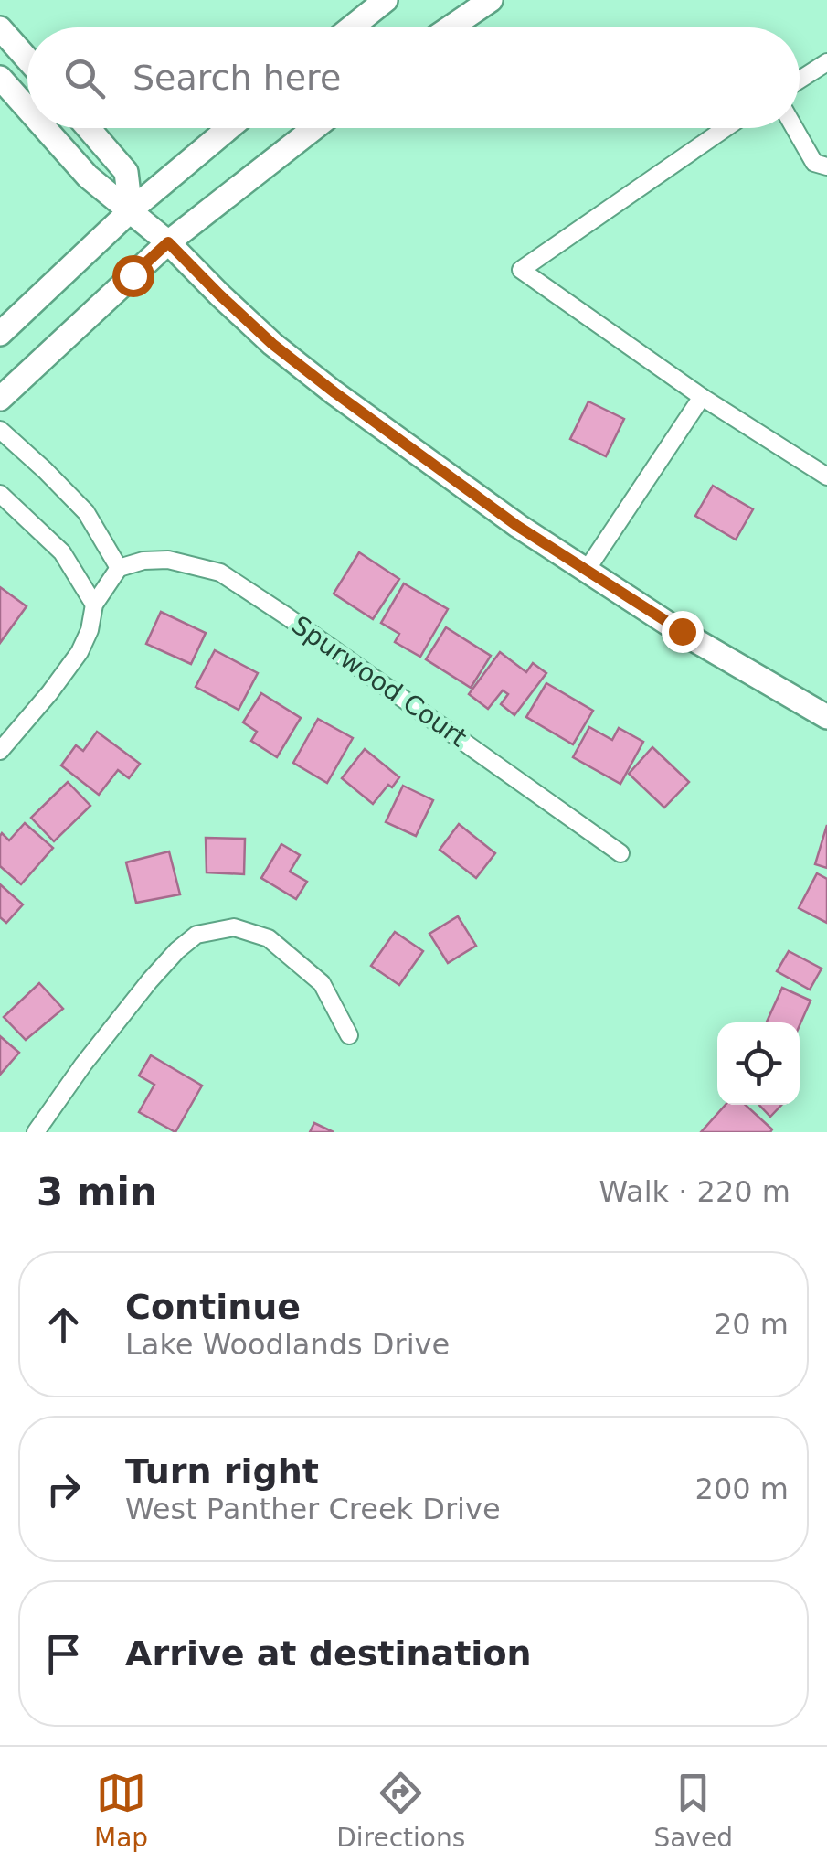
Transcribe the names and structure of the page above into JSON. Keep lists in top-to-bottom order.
{
  "streets": {
    "street": ["Spurwood Court"]
  },
  "page": {
    "search": "Search here",
    "heading": ["3 min", "Walk · 220 m"],
    "list": [
      ["Continue", "Lake Woodlands Drive", "20 m"],
      ["Turn right", "West Panther Creek Drive", "200 m"],
      "Arrive at destination"
    ],
    "nav": ["Map", "Directions", "Saved"]
  }
}
